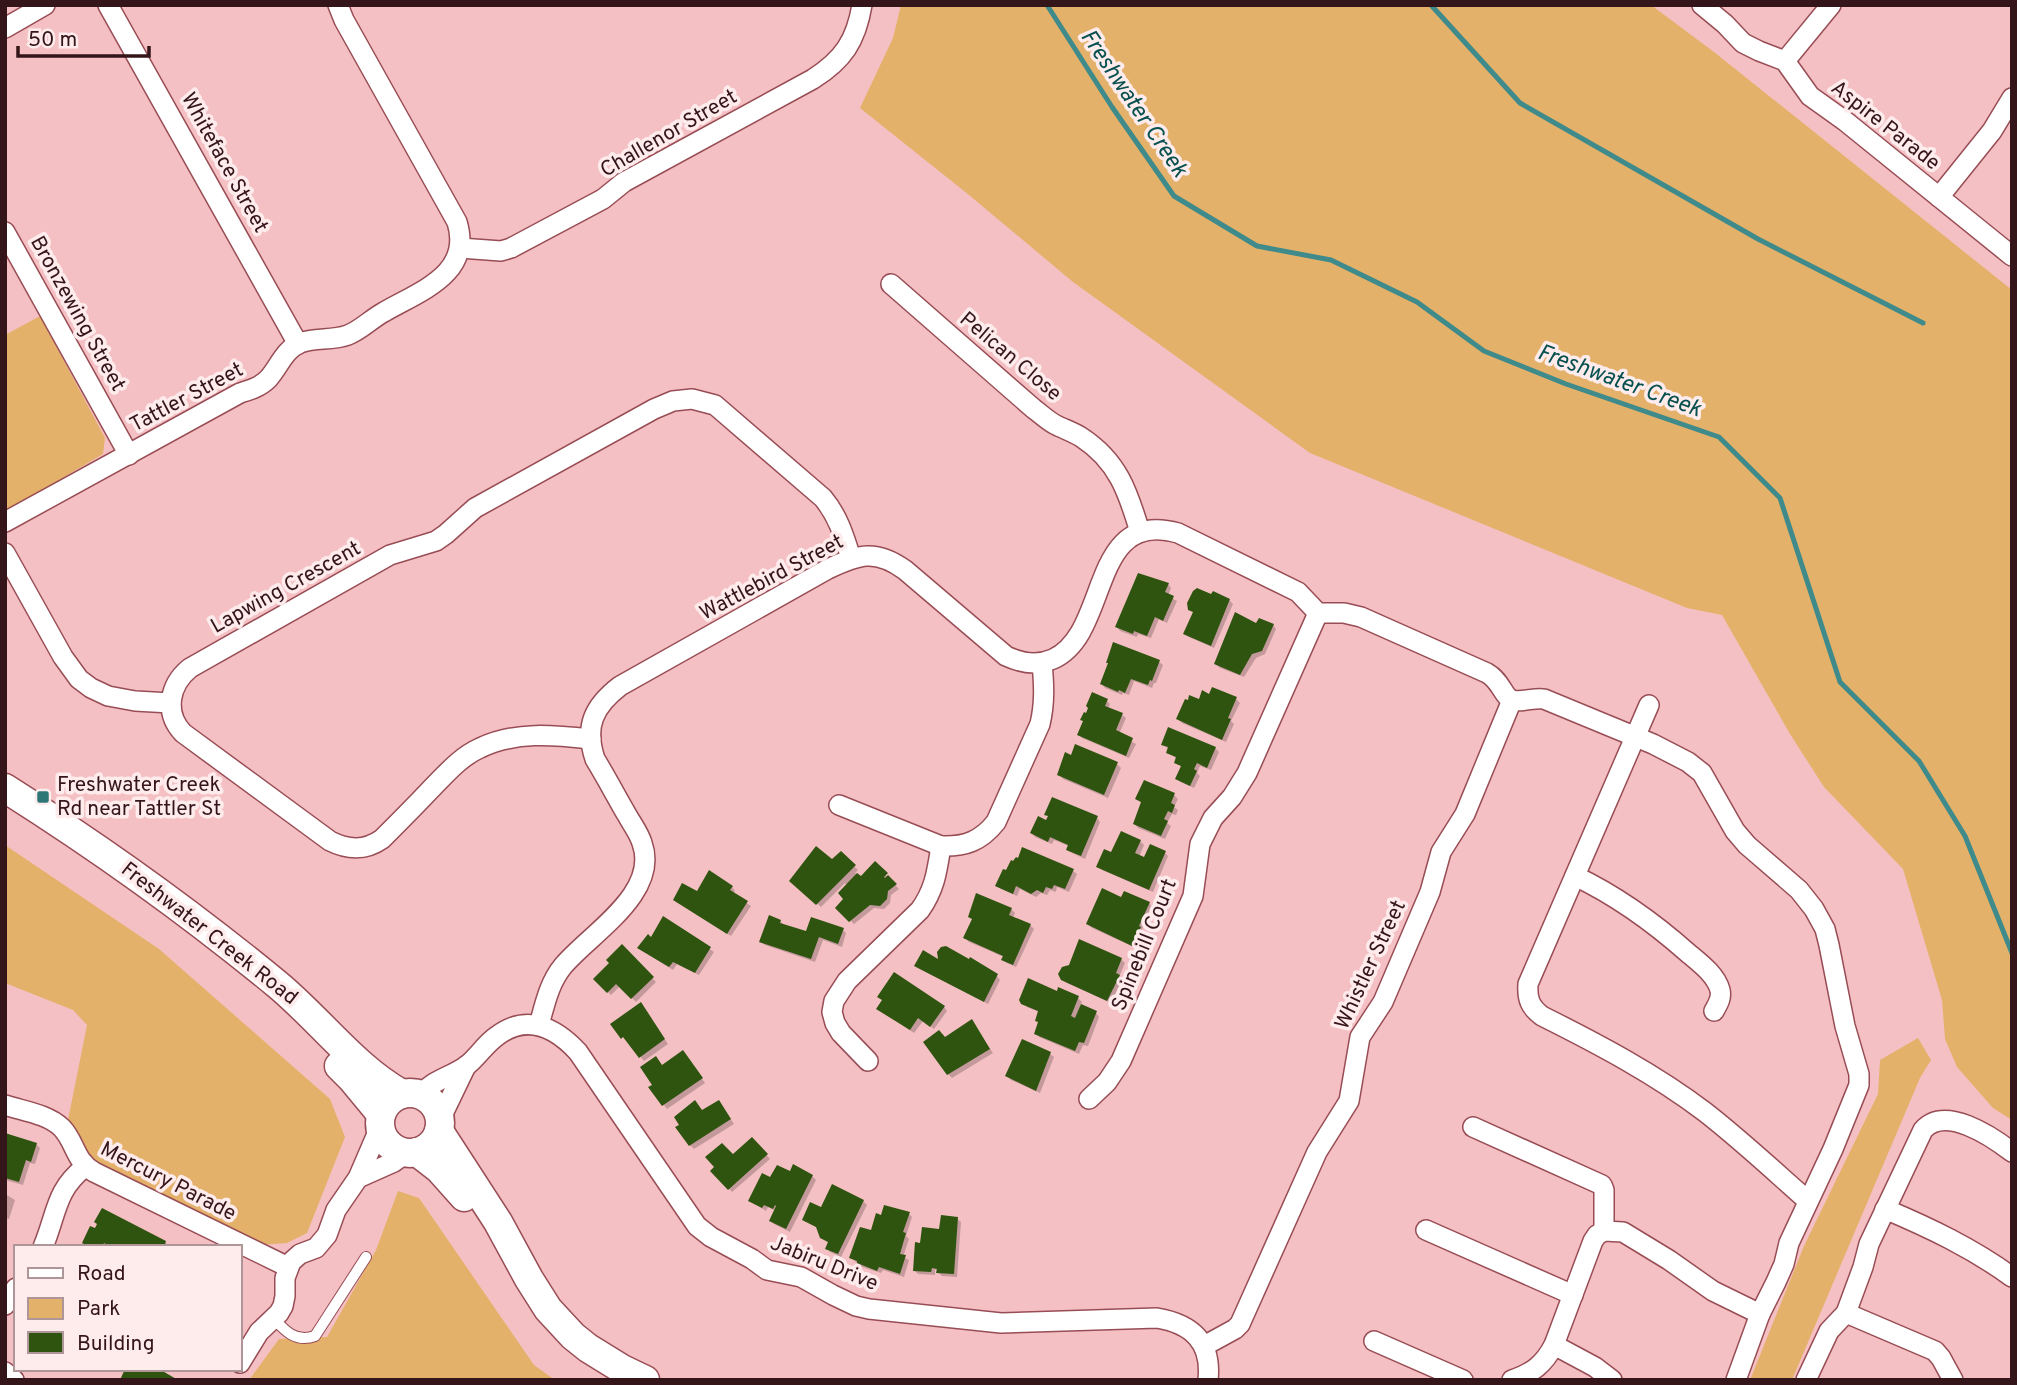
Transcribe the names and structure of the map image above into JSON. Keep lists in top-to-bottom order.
{
  "streets": {
    "main road": ["Freshwater Creek Road"],
    "street": [
      "Aspire Parade",
      "Challenor Street",
      "Whiteface Street",
      "Bronzewing Street",
      "Pelican Close",
      "Tattler Street",
      "Wattlebird Street",
      "Lapwing Crescent",
      "Spinebill Court",
      "Whistler Street",
      "Mercury Parade",
      "Jabiru Drive"
    ]
  },
  "crossings": [
    ["Whiteface Street", "Tattler Street"],
    ["Bronzewing Street", "Tattler Street"],
    ["Wattlebird Street", "Lapwing Crescent"],
    ["Whistler Street", "Jabiru Drive"]
  ],
  "water": ["Freshwater Creek"],
  "places": {
    "transit": ["Freshwater Creek Rd near Tattler St"]
  },
  "legend": ["Road", "Park", "Building"],
  "scale_bar": "50 m"
}
